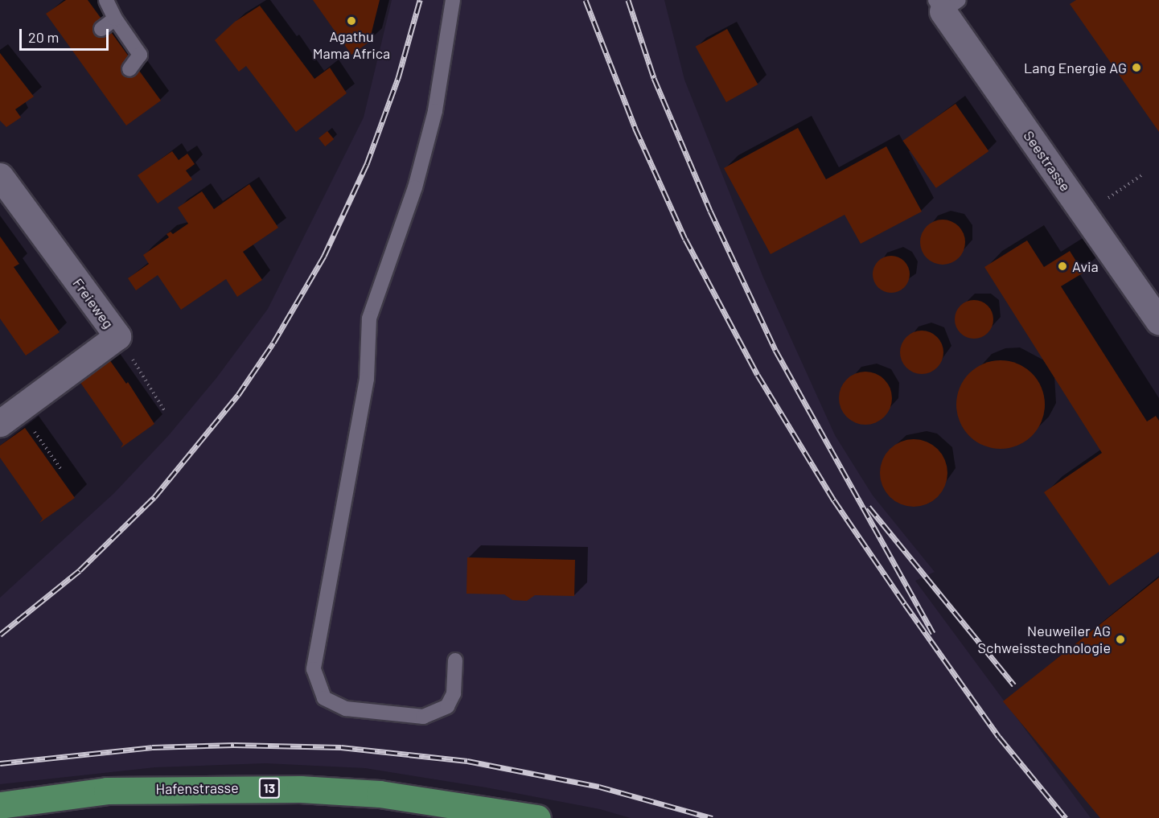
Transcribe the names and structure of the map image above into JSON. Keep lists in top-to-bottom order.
{
  "streets": {
    "main road": ["Hafenstrasse", "13"],
    "street": ["Seestrasse", "Freieweg"]
  },
  "places": [
    "Agathu Mama Africa",
    "Lang Energie AG",
    "Avia",
    "Neuweiler AG Schweisstechnologie"
  ],
  "scale_bar": "20 m"
}
